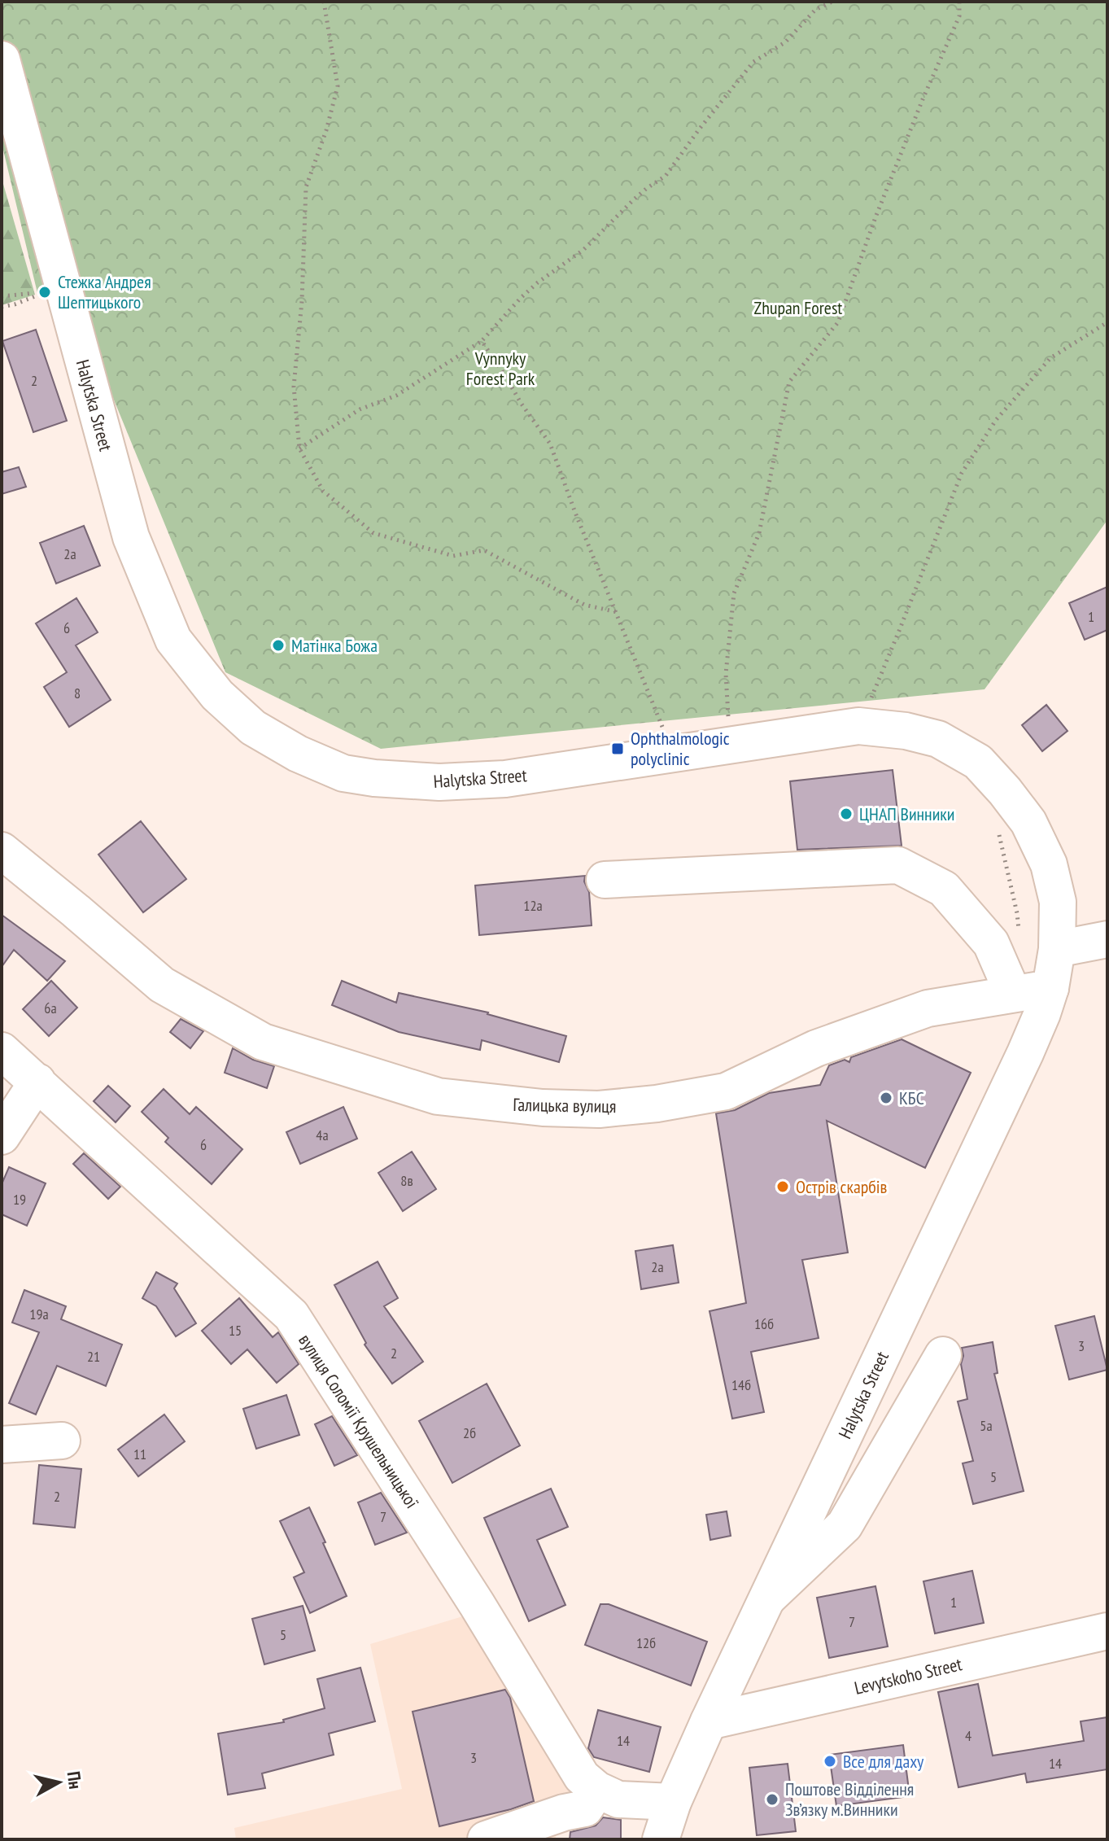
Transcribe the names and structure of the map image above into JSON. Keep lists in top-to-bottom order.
{
  "streets": {
    "street": [
      "Halytska Street",
      "Галицька вулиця",
      "вулиця Соломії Крушельницької",
      "Levytskoho Street"
    ]
  },
  "crossings": [
    ["Halytska Street", "Галицька вулиця"],
    ["Halytska Street", "вулиця Соломії Крушельницької"],
    ["Halytska Street", "Levytskoho Street"]
  ],
  "parks": ["Zhupan Forest", "Vynnyky Forest Park"],
  "places": {
    "other": [
      "Стежка Андрея Шептицького",
      "Матінка Божа",
      "ЦНАП Винники",
      "КБС",
      "Острів скарбів",
      "Все для даху",
      "Поштове Відділення Зв’язку м.Винники"
    ],
    "transit": ["Ophthalmologic polyclinic"]
  },
  "house_numbers": [
    "2",
    "2а",
    "1",
    "6",
    "8",
    "12а",
    "6а",
    "4а",
    "6",
    "8в",
    "19",
    "2а",
    "19а",
    "16б",
    "15",
    "3",
    "2",
    "21",
    "14б",
    "5а",
    "2б",
    "11",
    "5",
    "2",
    "7",
    "1",
    "7",
    "5",
    "12б",
    "4",
    "14",
    "3",
    "14"
  ],
  "north": "right"
}
